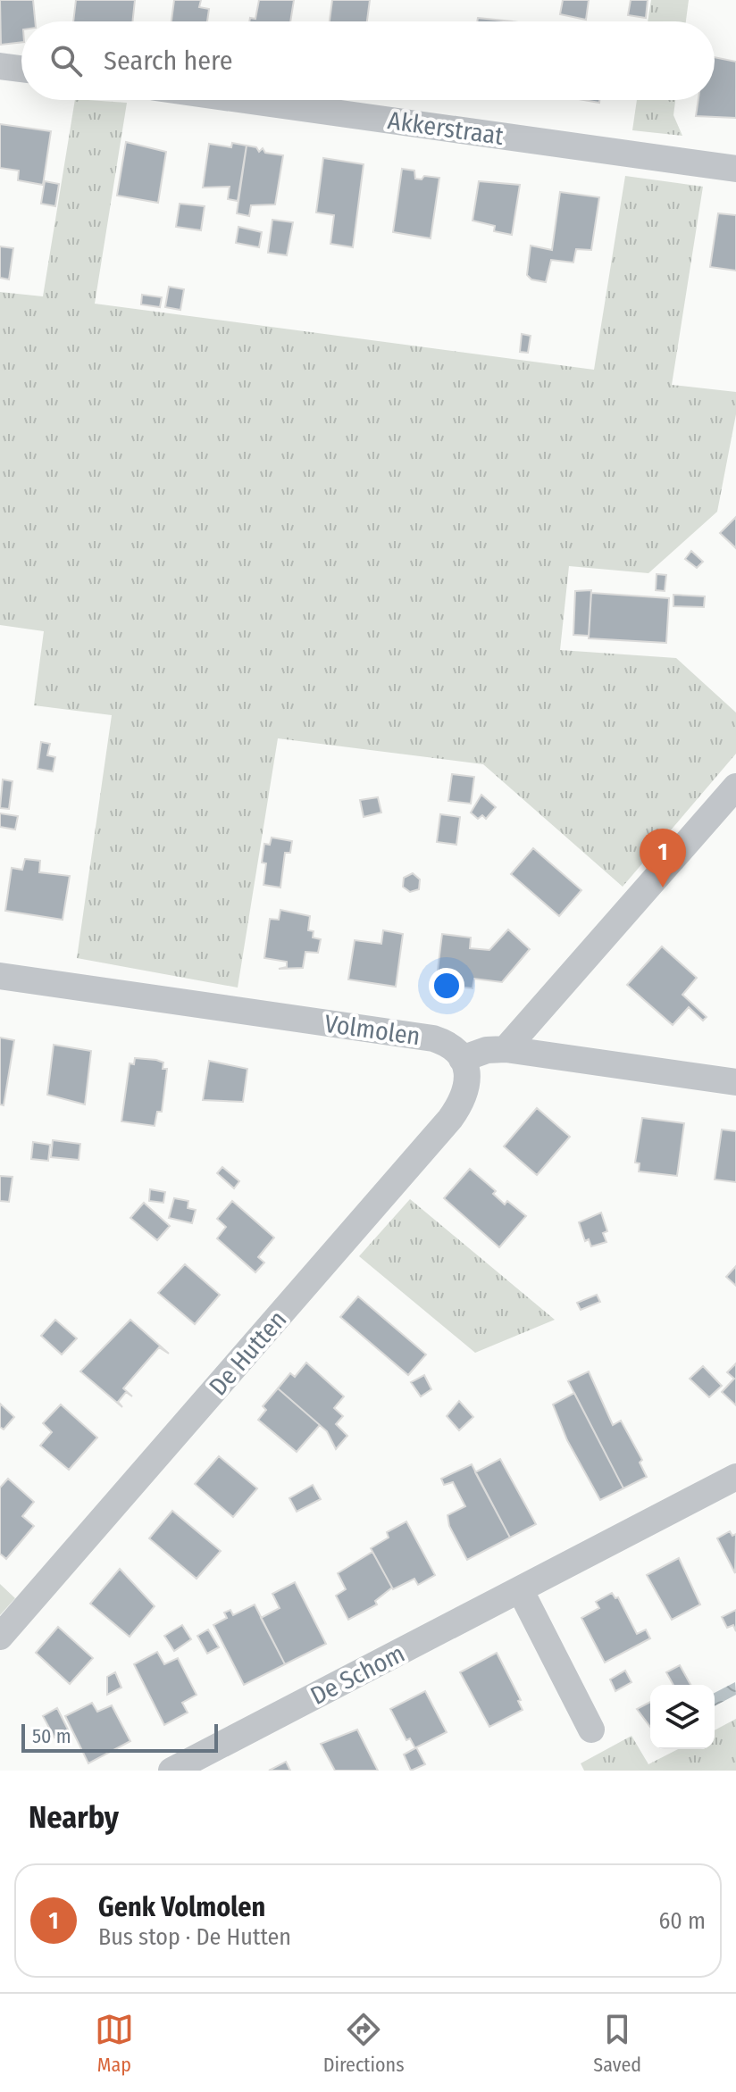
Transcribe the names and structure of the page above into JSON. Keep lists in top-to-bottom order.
{
  "streets": {
    "street": [
      "Akkerstraat",
      "Volmolen",
      "De Hutten",
      "De Schom"
    ]
  },
  "crossings": [
    ["Volmolen", "De Hutten"]
  ],
  "scale_bar": "50 m",
  "page": {
    "search": "Search here",
    "pins": "1",
    "scale": "50 m",
    "heading": "Nearby",
    "list": [
      {
        "mark": "1",
        "name": "Genk Volmolen",
        "note": "Bus stop · De Hutten",
        "value": "60 m"
      }
    ],
    "nav": ["Map", "Directions", "Saved"]
  }
}
